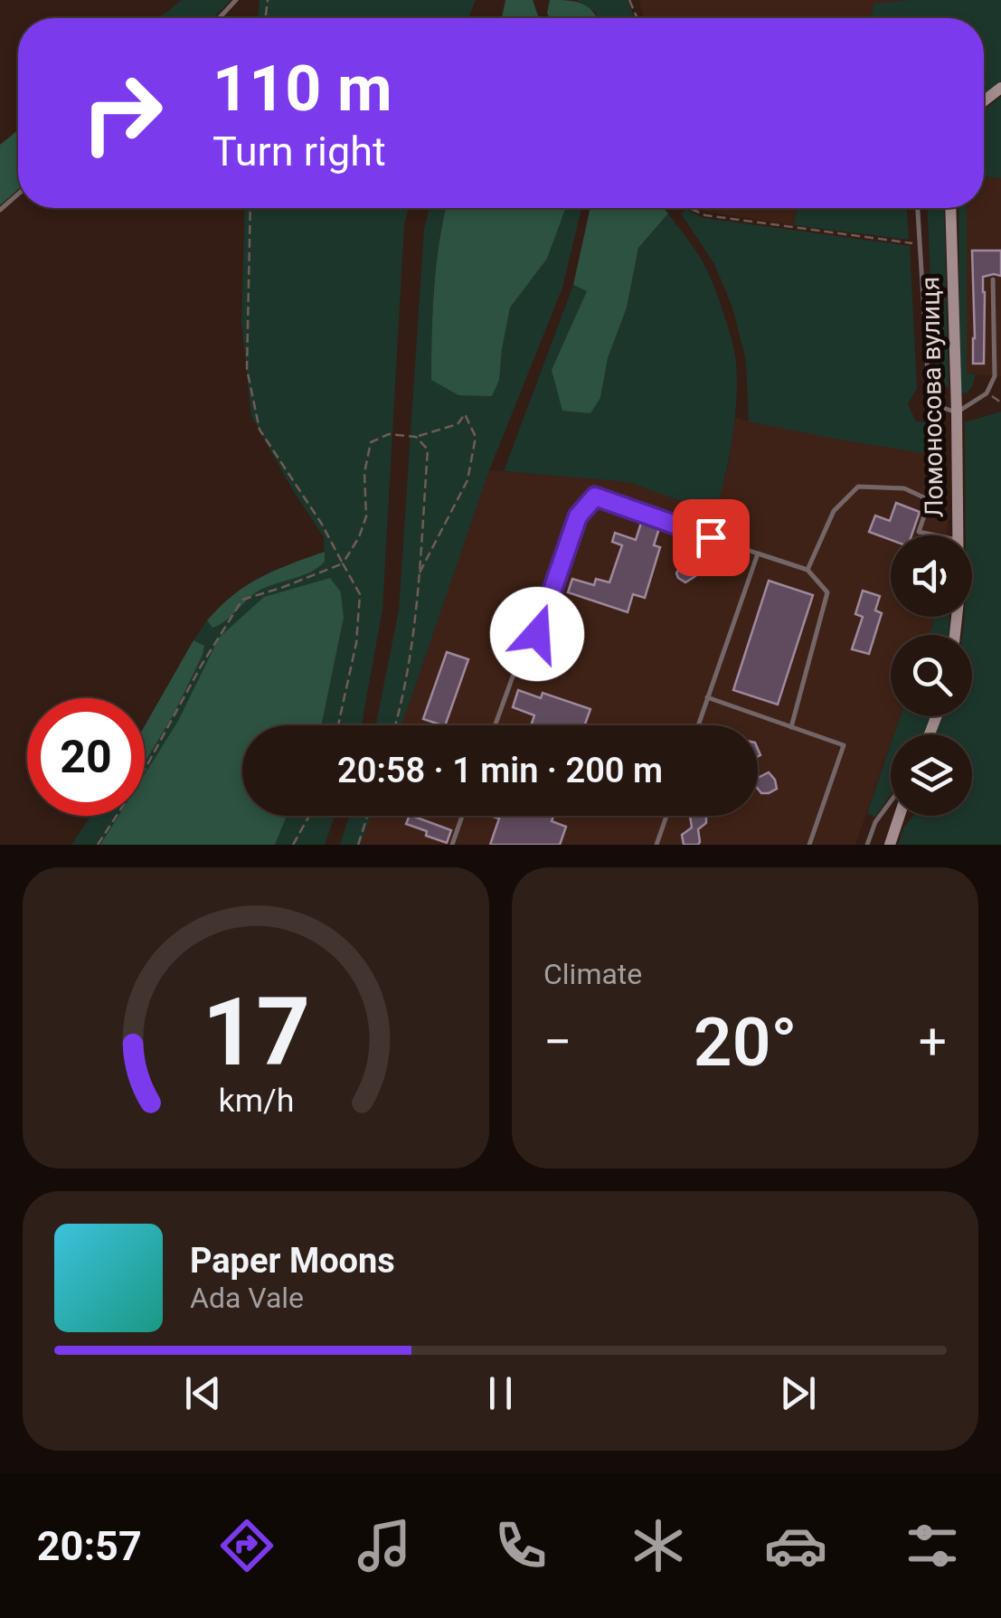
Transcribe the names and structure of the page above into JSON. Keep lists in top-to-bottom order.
{
  "streets": {
    "street": ["Ломоносова вулиця"]
  },
  "page": {
    "turn": ["110 m", "Turn right"],
    "limit": "20",
    "trip": "20:58 · 1 min · 200 m",
    "tile": "Climate",
    "heat": ["−", "20°", "+"],
    "song": ["Paper Moons", "Ada Vale"],
    "tabs": "20:57",
    "gauge": ["17", "km/h"]
  }
}
